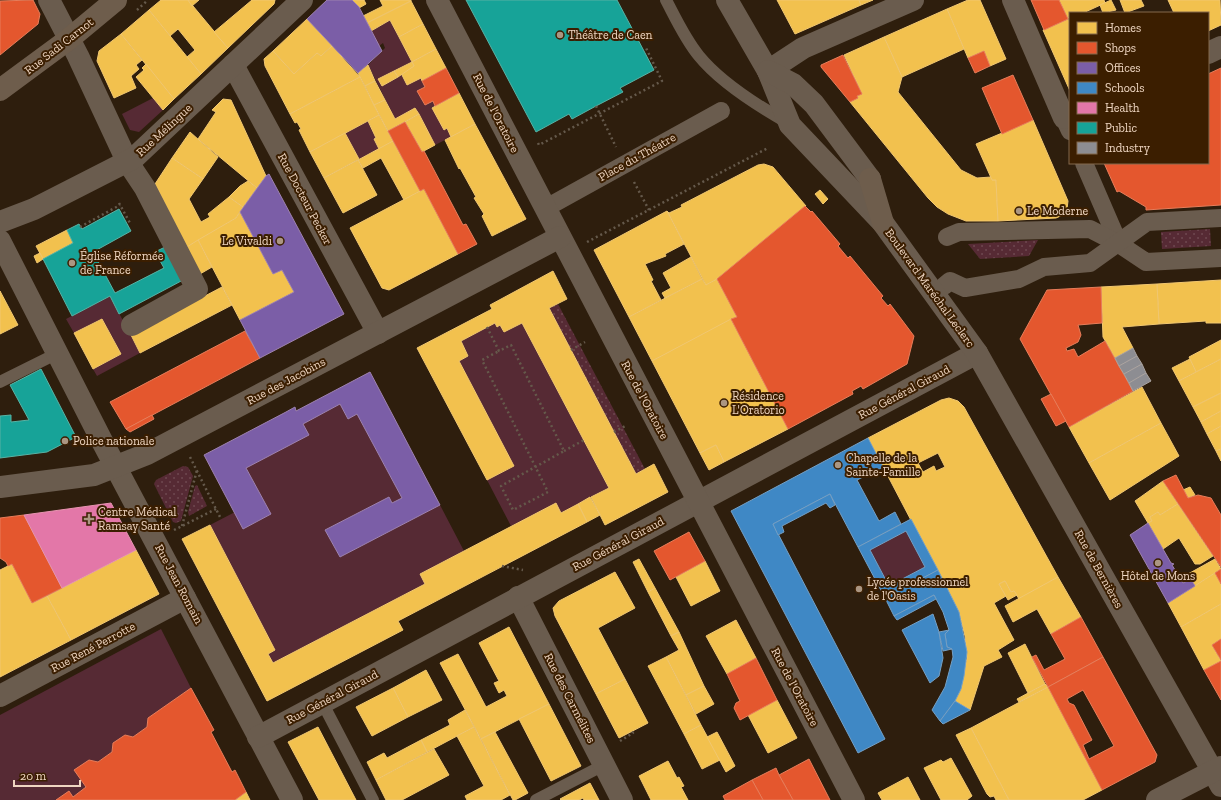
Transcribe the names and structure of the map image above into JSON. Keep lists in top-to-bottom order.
{
  "streets": {
    "main road": ["Rue Sadi Carnot", "Boulevard Maréchal Leclerc"],
    "street": [
      "Rue de l'Oratoire",
      "Rue Mélingue",
      "Place du Théatre",
      "Rue Docteur Pecker",
      "Rue des Jacobins",
      "Rue Général Giraud",
      "Rue de Bernières",
      "Rue Jean Romain",
      "Rue René Perrotte",
      "Rue des Carmélites"
    ]
  },
  "crossings": [
    ["Rue de l'Oratoire", "Rue des Jacobins"],
    ["Rue de l'Oratoire", "Rue Général Giraud"],
    ["Rue Mélingue", "Rue Docteur Pecker"],
    ["Rue Docteur Pecker", "Rue des Jacobins"],
    ["Boulevard Maréchal Leclerc", "Rue Général Giraud"],
    ["Boulevard Maréchal Leclerc", "Rue de Bernières"],
    ["Rue des Jacobins", "Rue Jean Romain"],
    ["Rue Général Giraud", "Rue de Bernières"],
    ["Rue Général Giraud", "Rue Jean Romain"],
    ["Rue Général Giraud", "Rue des Carmélites"],
    ["Rue Jean Romain", "Rue René Perrotte"]
  ],
  "places": {
    "other": [
      "Théâtre de Caen",
      "Le Moderne",
      "Le Vivaldi",
      "Église Réformée de France",
      "Résidence L'Oratorio",
      "Police nationale",
      "Chapelle de la Sainte-Famille",
      "Hôtel de Mons",
      "Lycée professionnel de l'Oasis"
    ],
    "health": ["Centre Médical Ramsay Santé"]
  },
  "legend": [
    "Homes",
    "Shops",
    "Offices",
    "Schools",
    "Health",
    "Public",
    "Industry"
  ],
  "scale_bar": "20 m"
}
